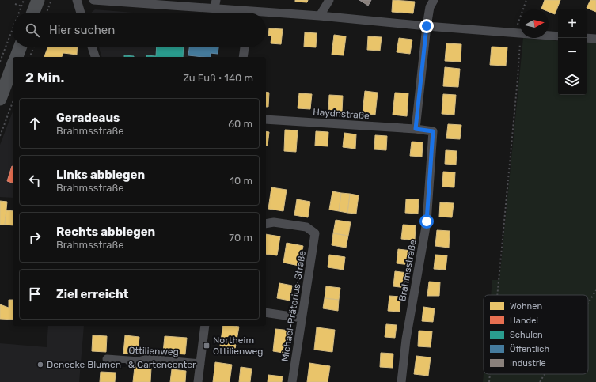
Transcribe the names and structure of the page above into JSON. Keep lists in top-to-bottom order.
{
  "streets": {
    "street": [
      "Haydnstraße",
      "Brahmsstraße",
      "Michael-Prätorius-Straße",
      "Ottilienweg"
    ]
  },
  "crossings": [
    ["Haydnstraße", "Brahmsstraße"]
  ],
  "places": {
    "transit": ["Northeim Ottilienweg"],
    "other": ["Denecke Blumen- & Gartencenter"]
  },
  "legend": [
    "Wohnen",
    "Handel",
    "Schulen",
    "Öffentlich",
    "Industrie"
  ],
  "north": "right",
  "page": {
    "map_buttons": ["+", "−"],
    "search": "Hier suchen",
    "heading": ["2 Min.", "Zu Fuß · 140 m"],
    "list": [
      ["Geradeaus", "Brahmsstraße", "60 m"],
      ["Links abbiegen", "Brahmsstraße", "10 m"],
      ["Rechts abbiegen", "Brahmsstraße", "70 m"],
      "Ziel erreicht"
    ]
  }
}
